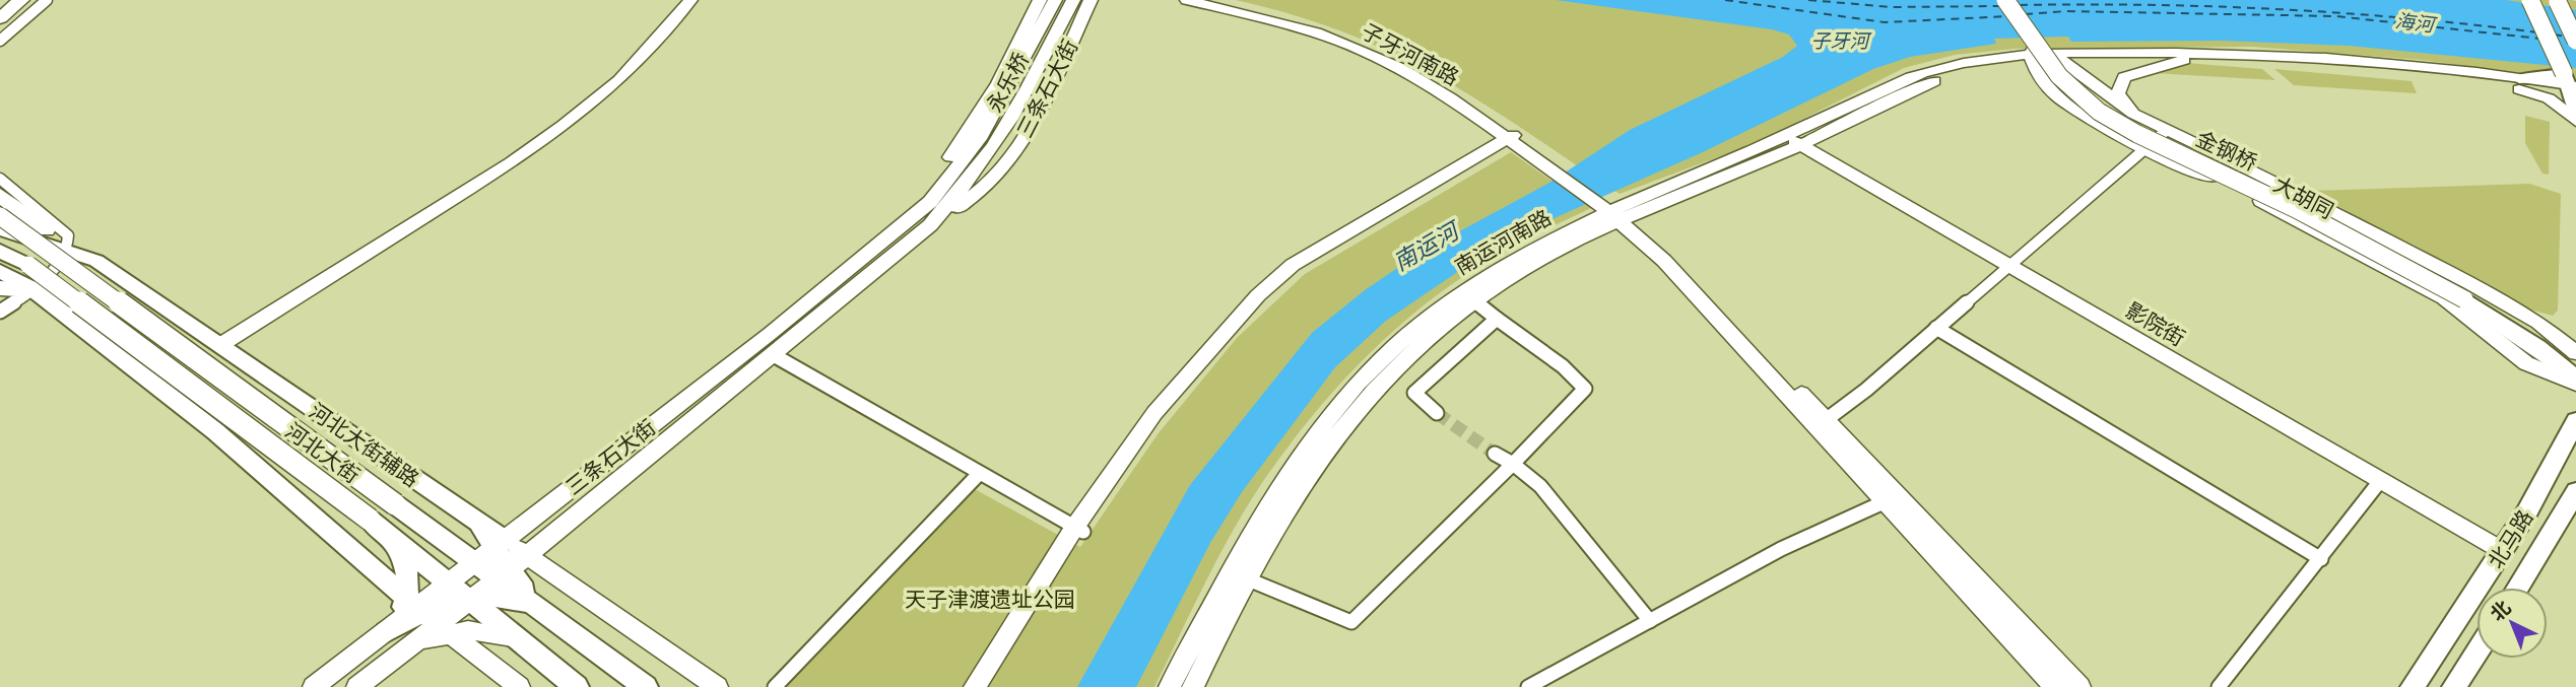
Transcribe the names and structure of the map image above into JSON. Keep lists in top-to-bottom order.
{
  "streets": {
    "main road": [
      "金钢桥",
      "河北大街辅路",
      "河北大街",
      "北马路"
    ],
    "street": [
      "子牙河南路",
      "永乐桥",
      "三条石大街",
      "大胡同",
      "南运河南路",
      "影院街"
    ]
  },
  "crossings": [
    ["子牙河南路", "南运河南路"],
    ["永乐桥", "三条石大街"],
    ["三条石大街", "河北大街辅路"],
    ["三条石大街", "河北大街"],
    ["大胡同", "南运河南路"],
    ["南运河南路", "影院街"],
    ["影院街", "北马路"],
    ["河北大街辅路", "河北大街"]
  ],
  "water": ["海河", "子牙河", "南运河"],
  "parks": ["天子津渡遗址公园"],
  "north": "top left"
}
